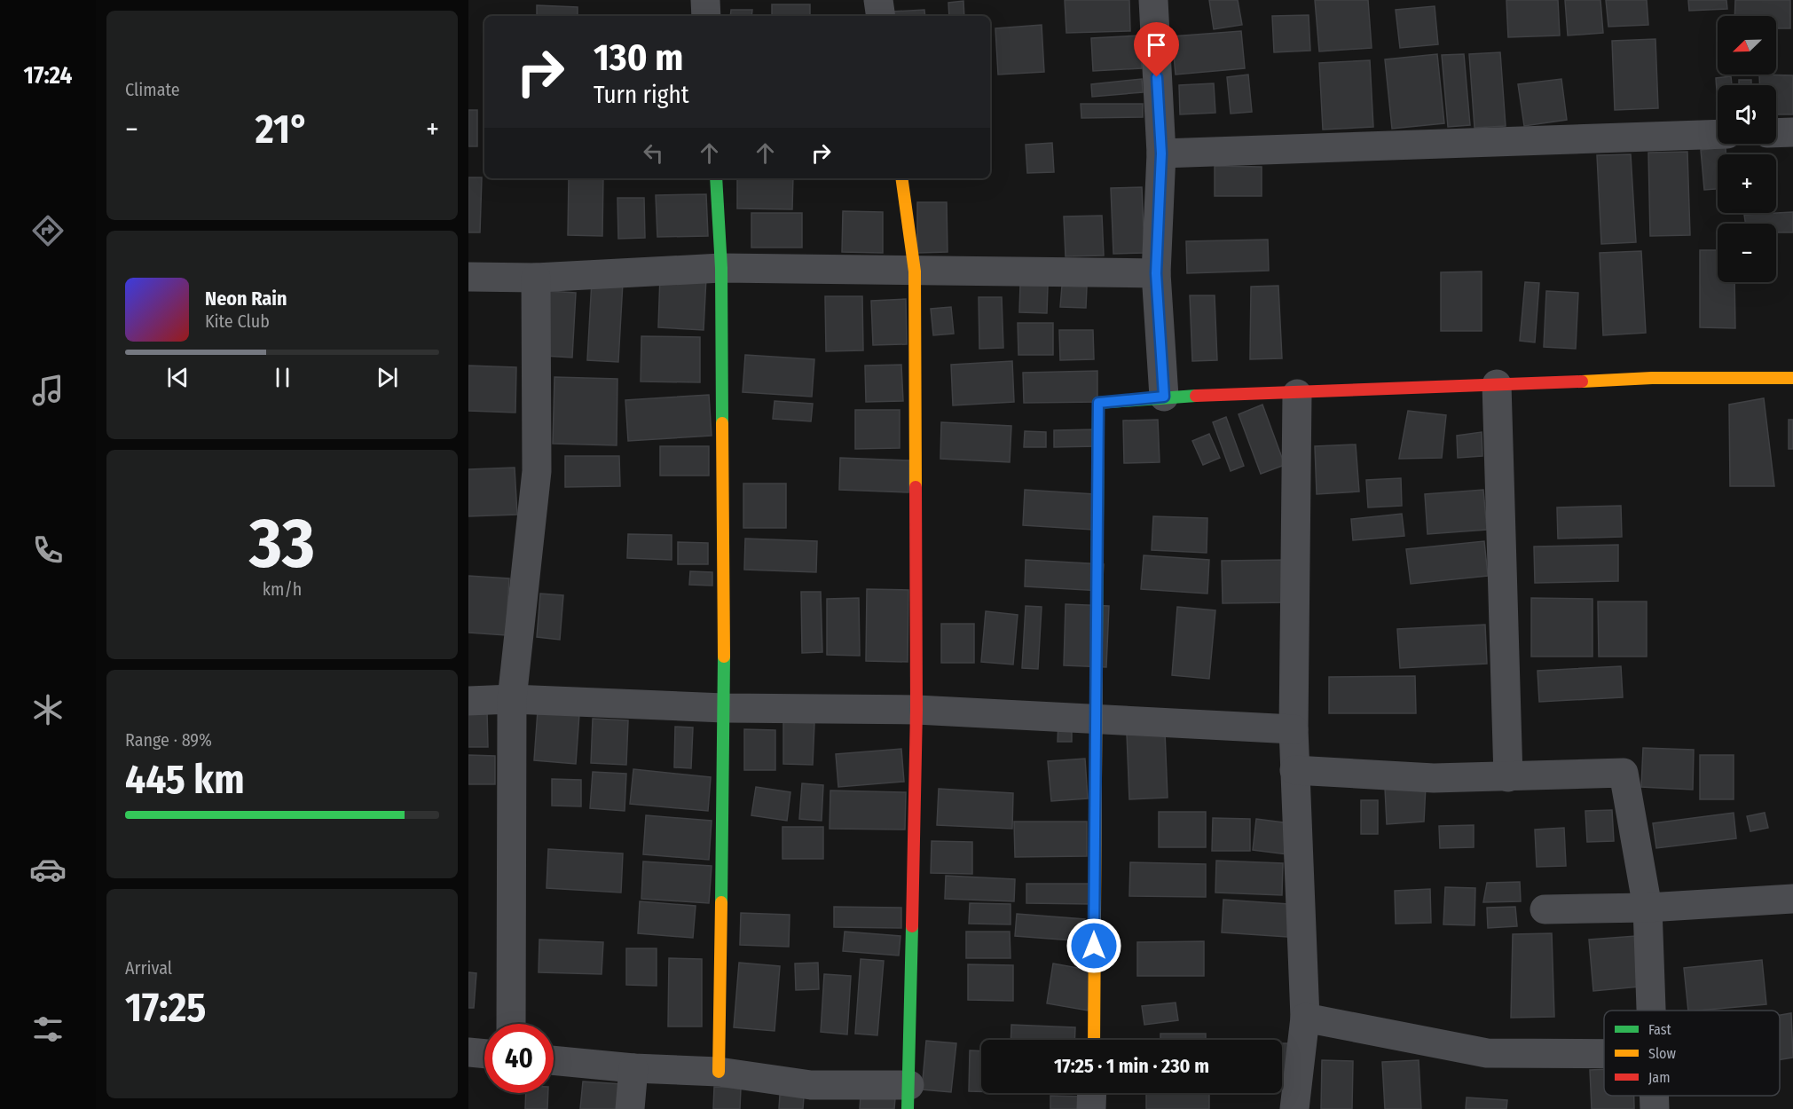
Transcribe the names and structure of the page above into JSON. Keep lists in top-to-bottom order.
{
  "legend": ["Fast", "Slow", "Jam"],
  "north": "bottom left",
  "page": {
    "tabs": "17:24",
    "tile": [
      "Climate",
      ["33", "km/h"],
      ["Range · 89%", "445 km"],
      ["Arrival", "17:25"]
    ],
    "map_buttons": ["+", "−"],
    "turn": ["130 m", "Turn right"],
    "heat": ["−", "21°", "+"],
    "song": ["Neon Rain", "Kite Club"],
    "limit": "40",
    "trip": "17:25 · 1 min · 230 m"
  }
}
